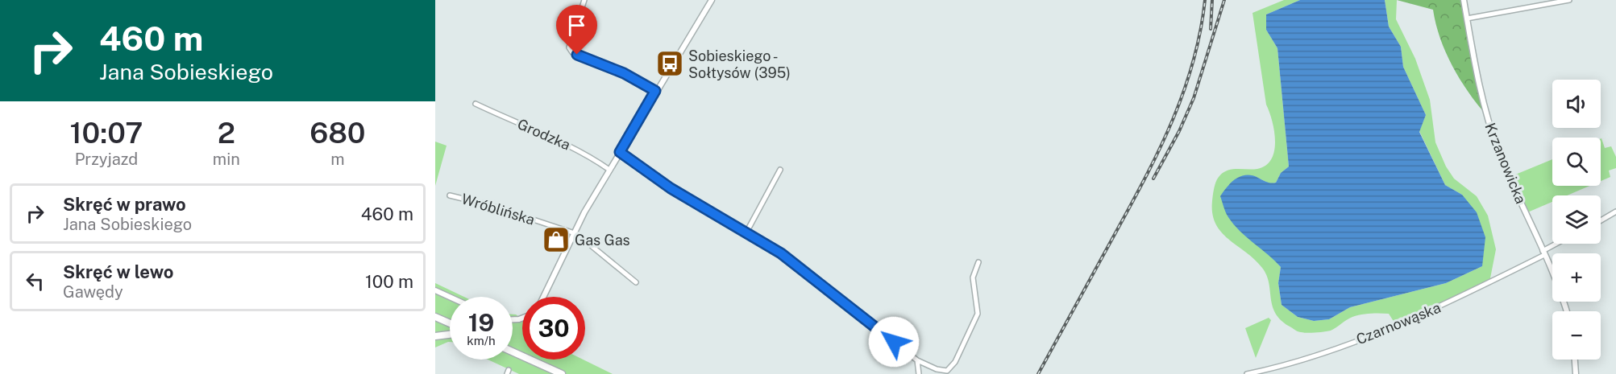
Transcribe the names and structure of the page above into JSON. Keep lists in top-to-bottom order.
{
  "streets": {
    "street": [
      "Grodzka",
      "Krzanowicka",
      "Wróblińska",
      "Czarnowąska"
    ]
  },
  "crossings": [
    ["Krzanowicka", "Czarnowąska"]
  ],
  "places": {
    "bus stop": ["Sobieskiego - Sołtysów (395)"],
    "shop": ["Gas Gas"]
  },
  "page": {
    "turn": ["460 m", "Jana Sobieskiego"],
    "map_buttons": ["+", "−"],
    "eta": [
      "10:07",
      "Przyjazd",
      "2",
      "min",
      "680",
      "m"
    ],
    "list": [
      {
        "name": "Skręć w prawo",
        "note": "Jana Sobieskiego",
        "value": "460 m"
      },
      {
        "name": "Skręć w lewo",
        "note": "Gawędy",
        "value": "100 m"
      }
    ],
    "speed": "19 km/h",
    "limit": "30"
  }
}
